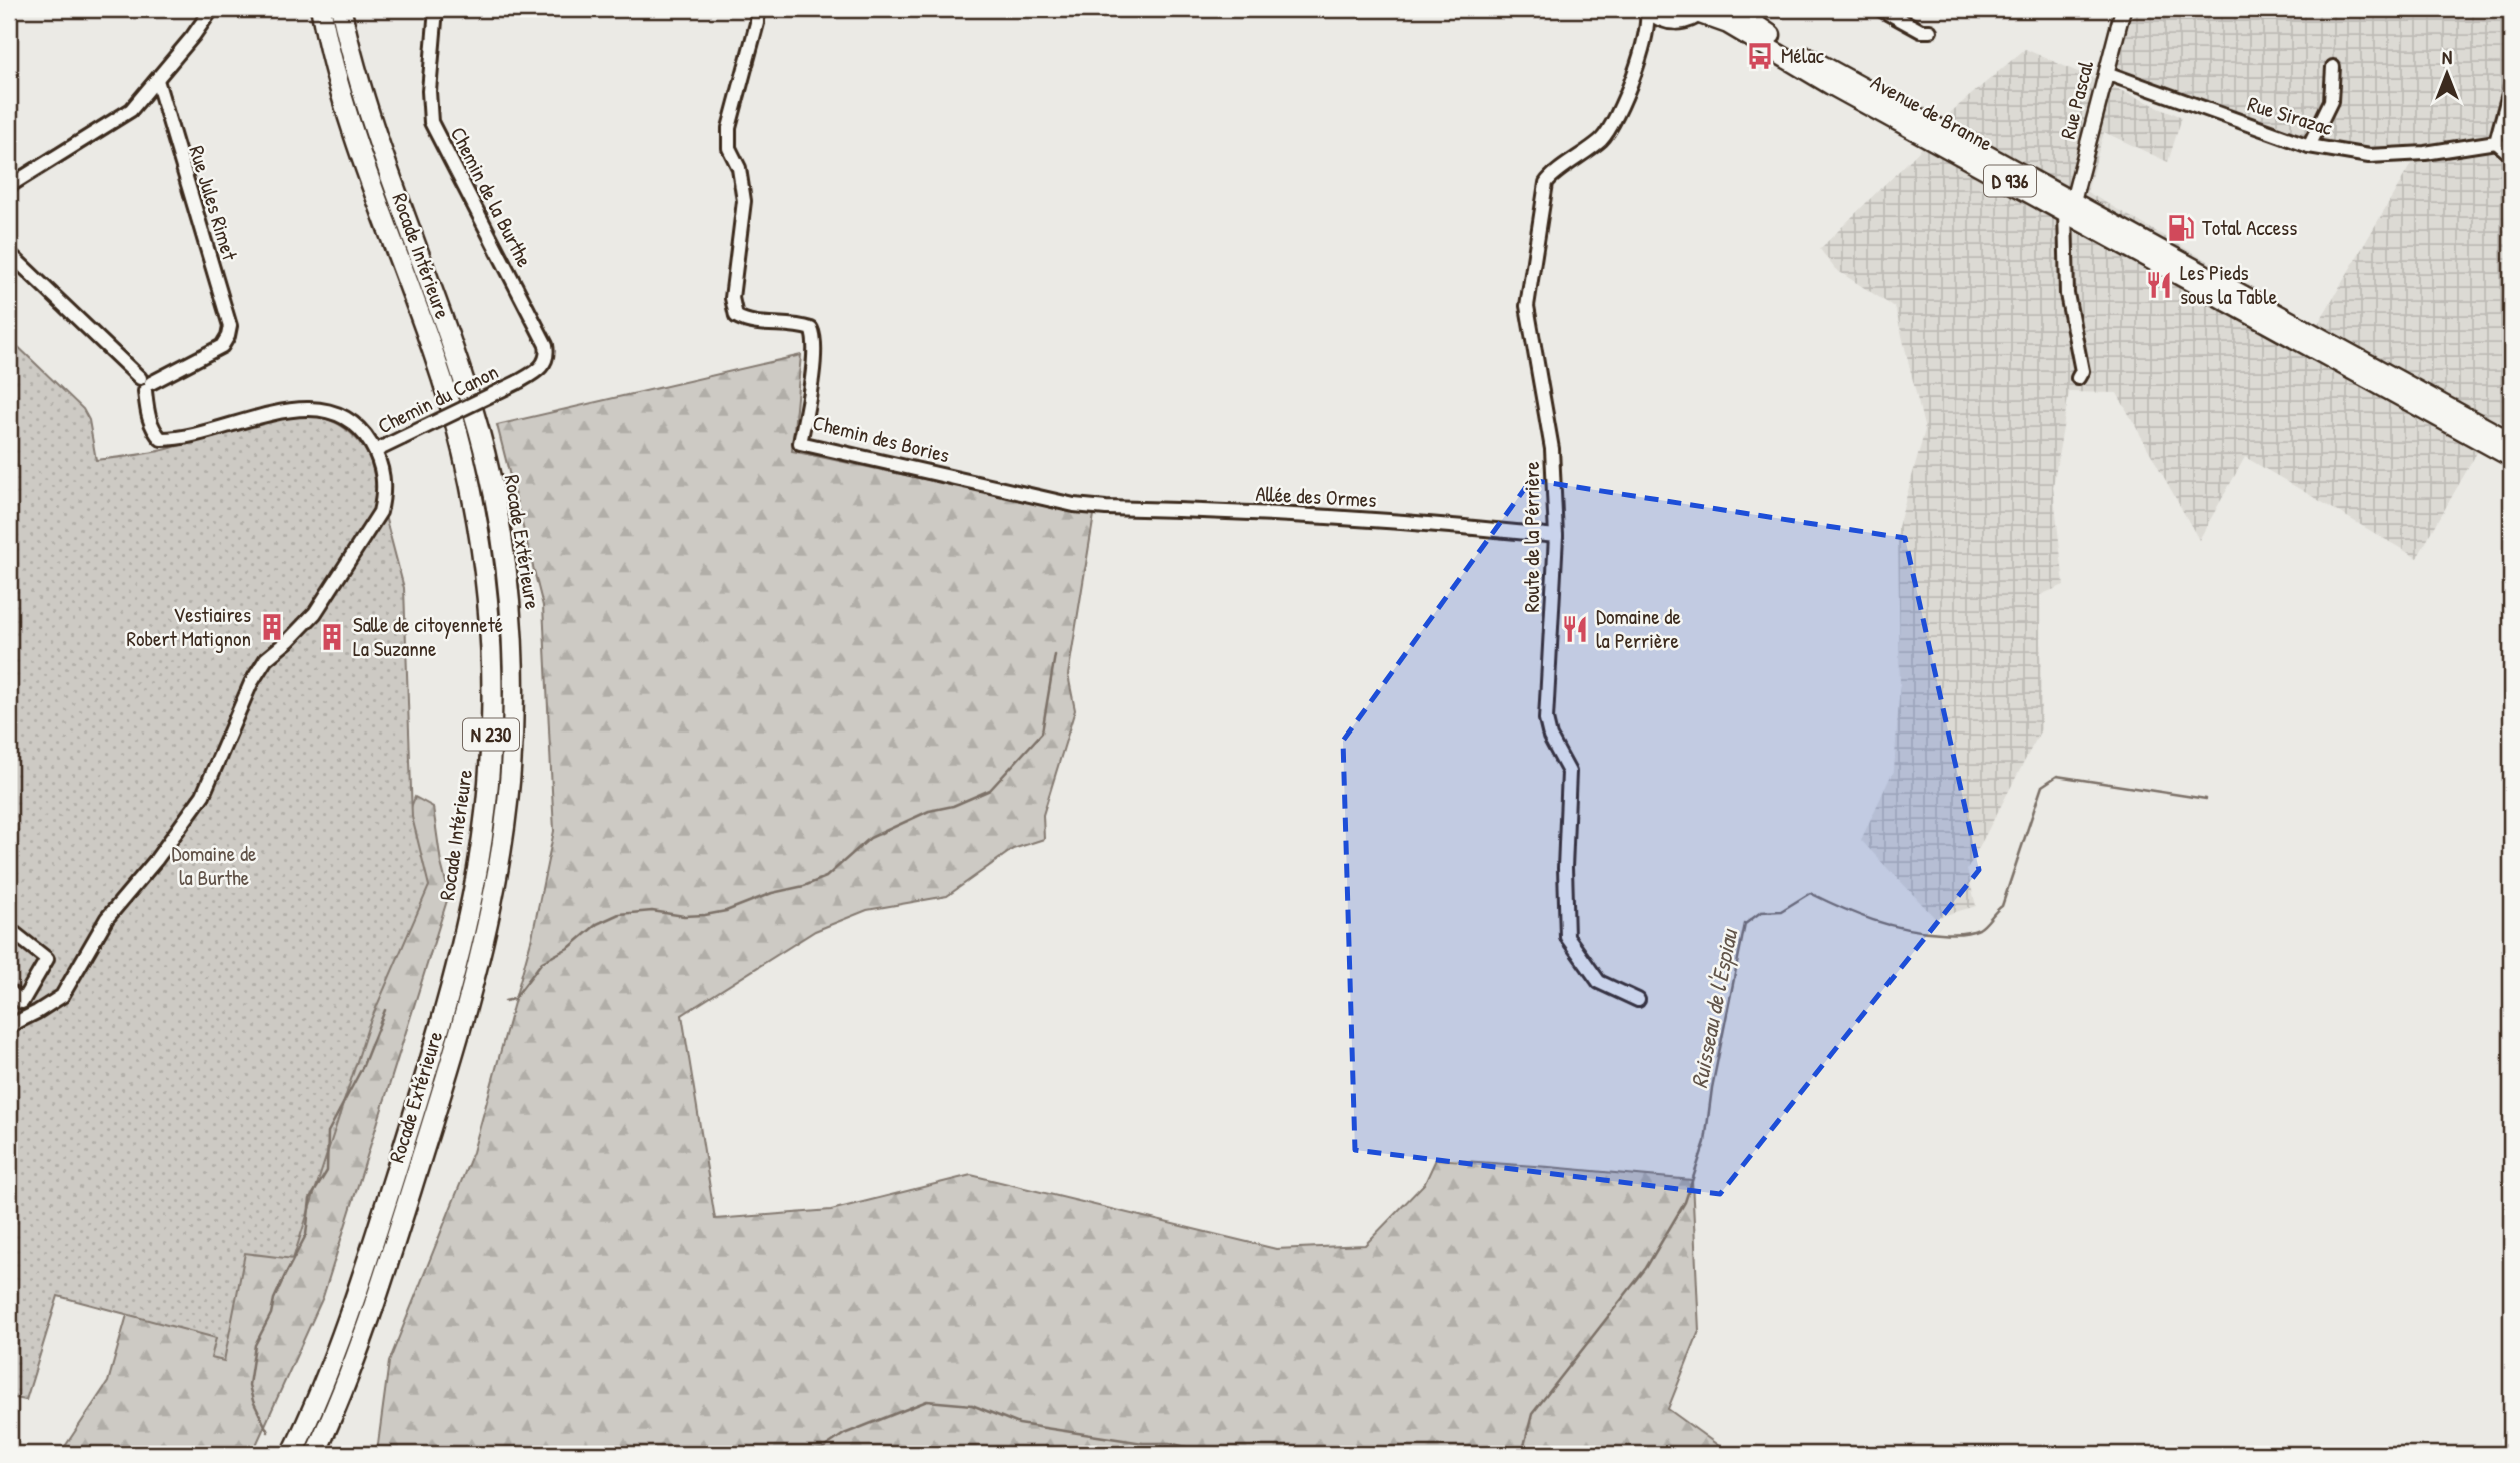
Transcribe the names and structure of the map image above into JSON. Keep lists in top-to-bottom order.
{
  "streets": {
    "highway": ["Rocade Intérieure", "Rocade Extérieure", "N 230"],
    "main road": ["Avenue de Branne", "D 936"],
    "street": [
      "Rue Pascal",
      "Rue Sirazac",
      "Chemin de la Burthe",
      "Rue Jules Rimet",
      "Chemin du Canon",
      "Chemin des Bories",
      "Allée des Ormes",
      "Route de la Pérrière"
    ]
  },
  "crossings": [
    ["Rue Pascal", "Avenue de Branne"],
    ["Rue Pascal", "Rue Sirazac"],
    ["Chemin de la Burthe", "Chemin du Canon"],
    ["Chemin des Bories", "Allée des Ormes"],
    ["Allée des Ormes", "Route de la Pérrière"]
  ],
  "water": ["Ruisseau de l'Espiau"],
  "parks": ["Domaine de la Burthe"],
  "places": {
    "bus stop": ["Mélac"],
    "fuel station": ["Total Access"],
    "restaurant": ["Les Pieds sous la Table", "Domaine de la Perrière"],
    "building": ["Vestiaires Robert Matignon", "Salle de citoyenneté La Suzanne"]
  },
  "north": "top"
}
